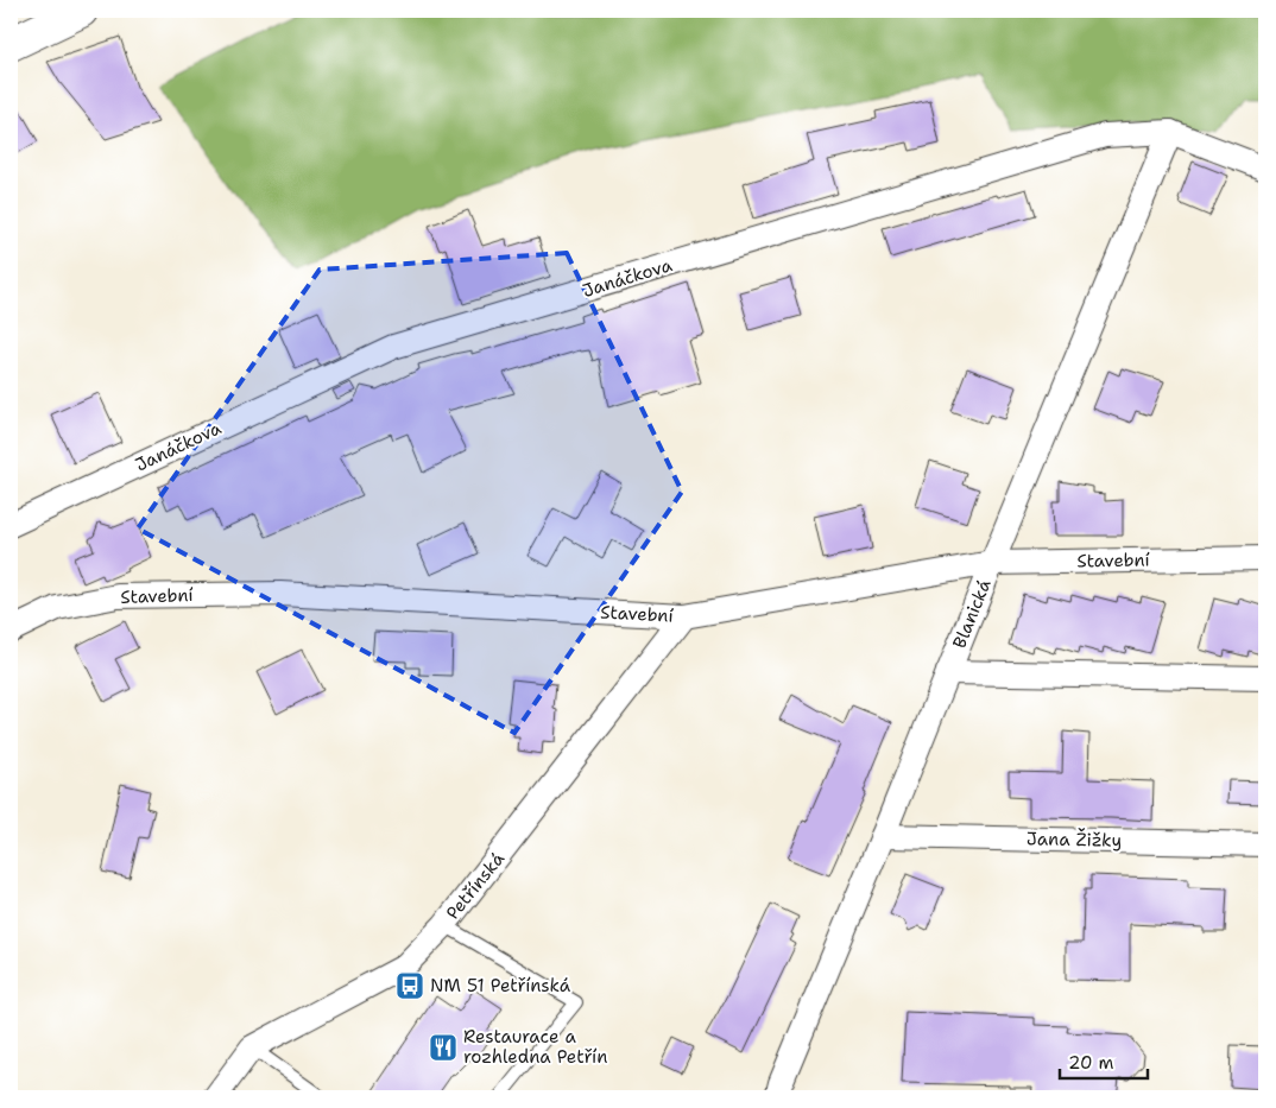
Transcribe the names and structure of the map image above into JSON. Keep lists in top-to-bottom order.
{
  "streets": {
    "street": [
      "Janáčkova",
      "Stavební",
      "Blanická",
      "Jana Žižky",
      "Petřínská"
    ]
  },
  "crossings": [
    ["Janáčkova", "Blanická"],
    ["Stavební", "Blanická"],
    ["Stavební", "Petřínská"],
    ["Blanická", "Jana Žižky"]
  ],
  "places": {
    "bus stop": ["NM 51 Petřínská"],
    "restaurant": ["Restaurace a rozhledna Petřín"]
  },
  "scale_bar": "20 m"
}
